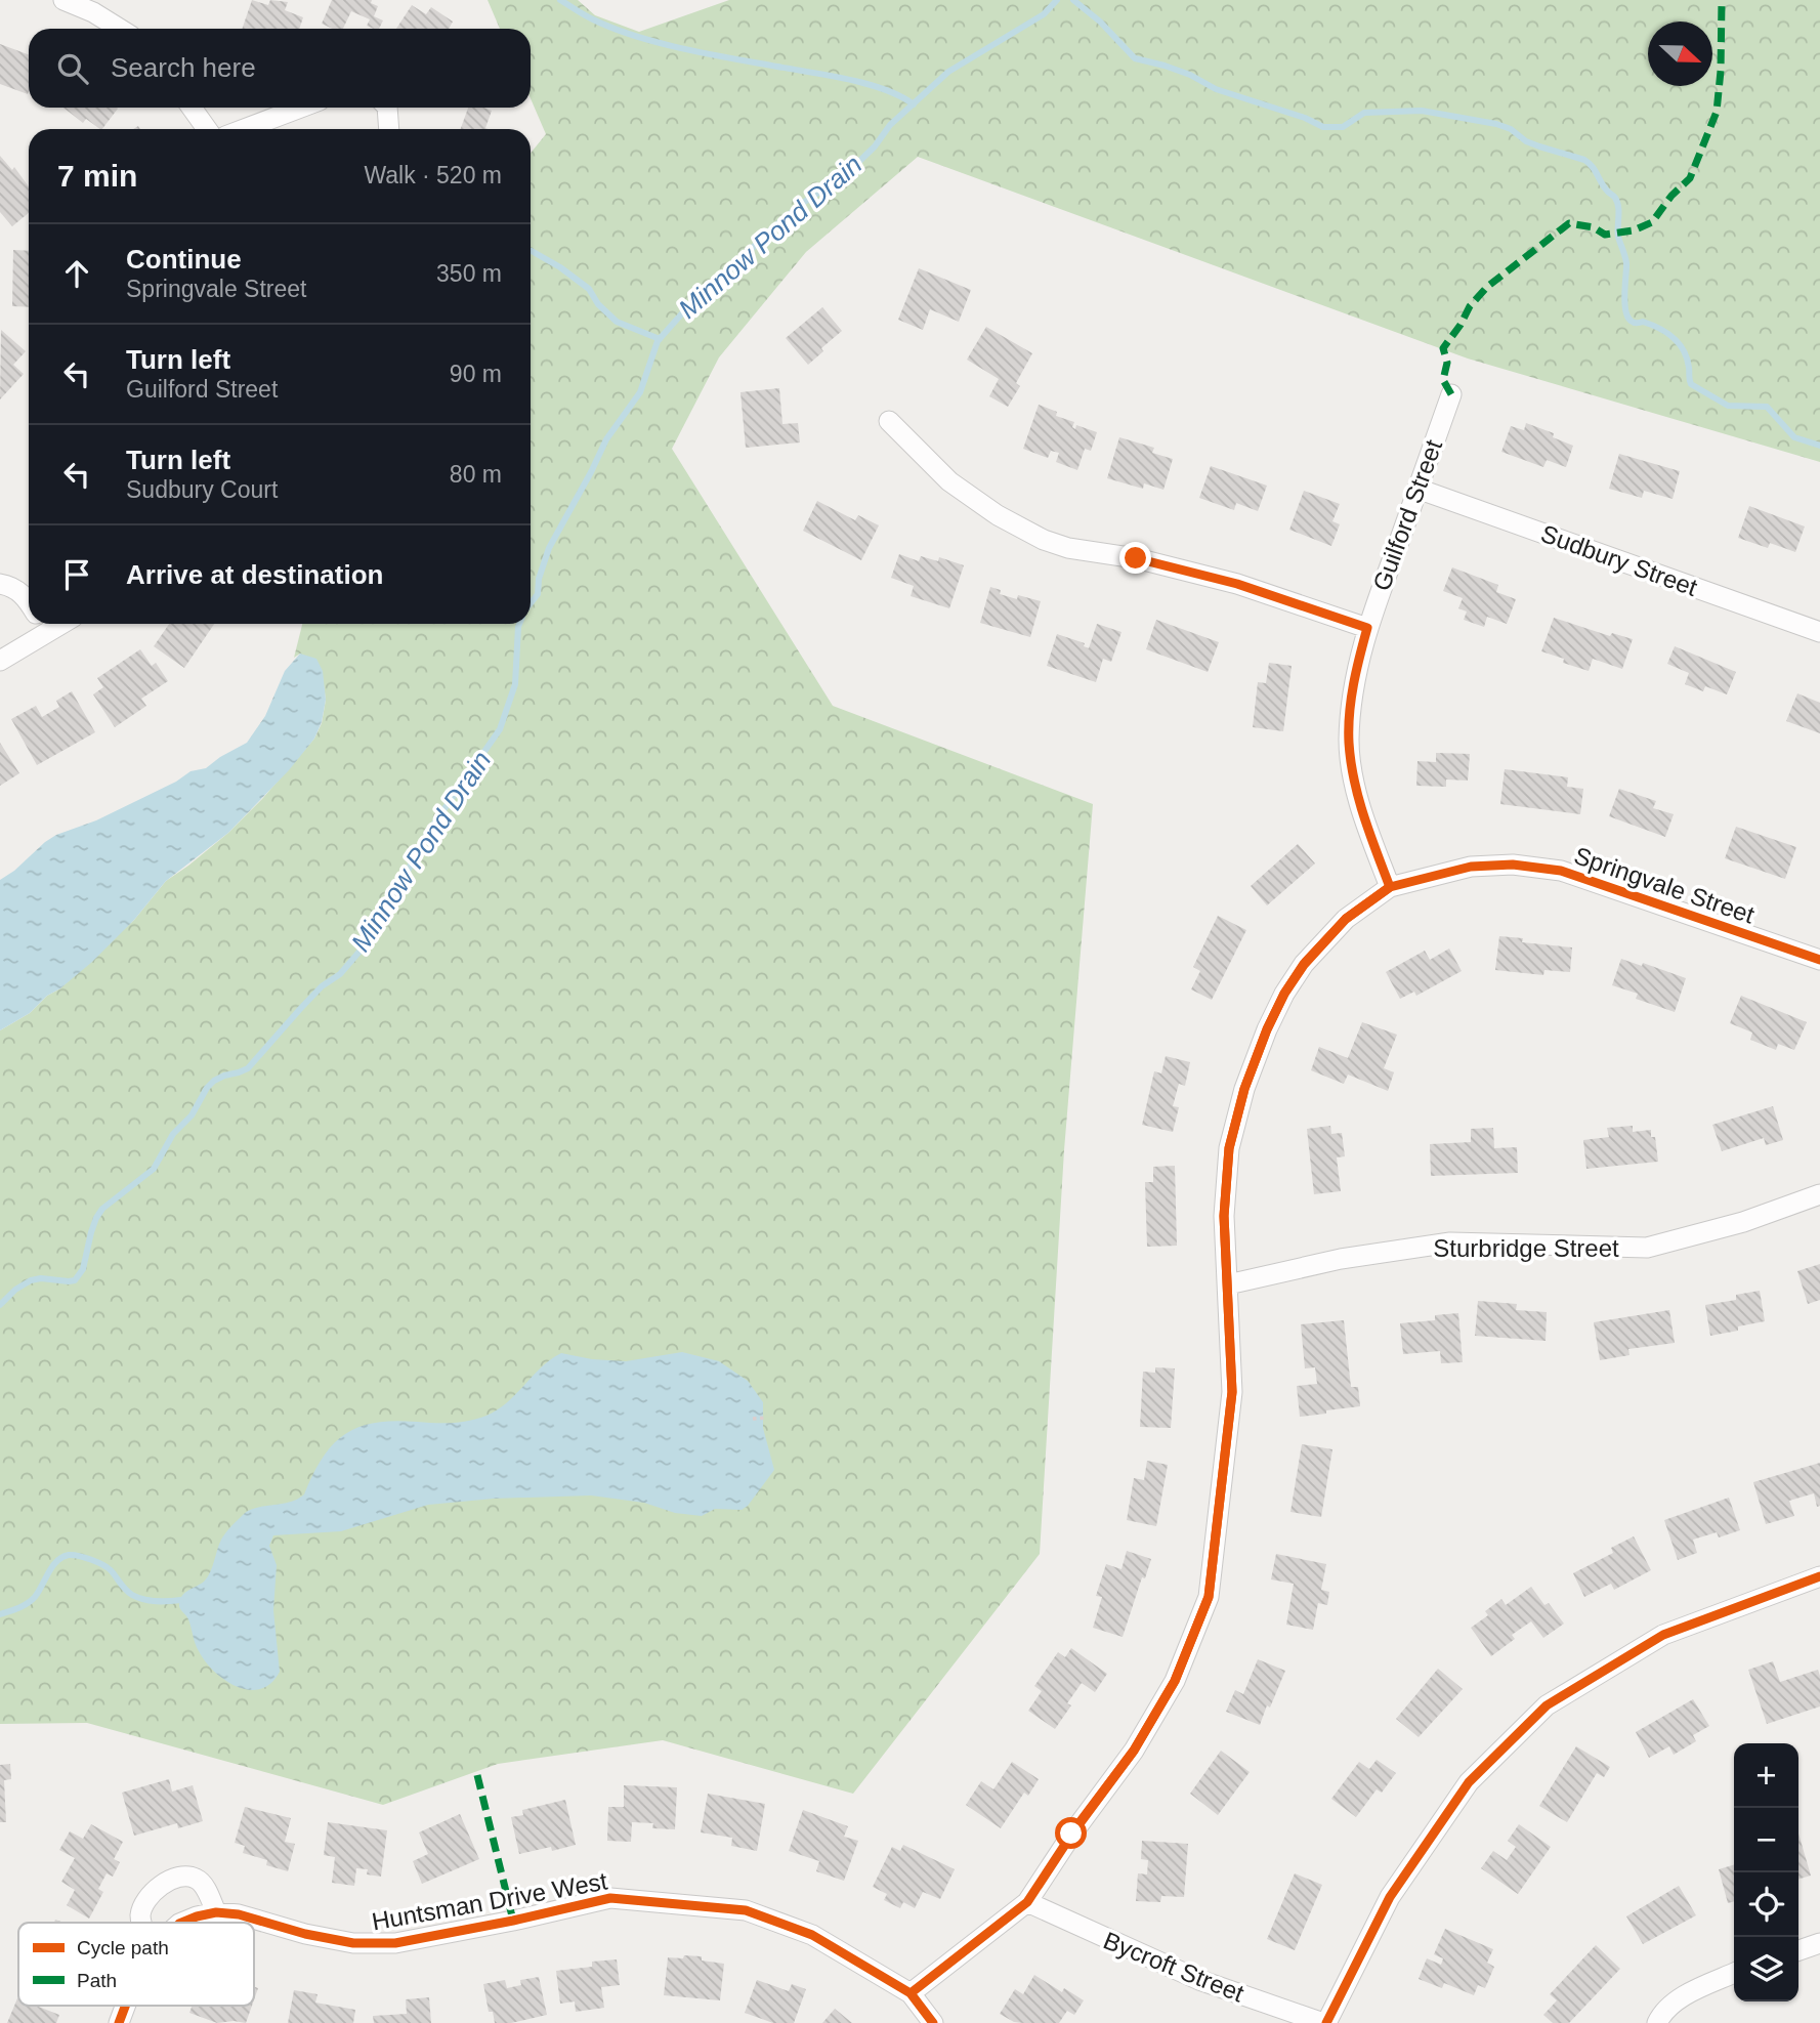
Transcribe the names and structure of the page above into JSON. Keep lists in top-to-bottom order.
{
  "streets": {
    "street": [
      "Guilford Street",
      "Sudbury Street",
      "Springvale Street",
      "Sturbridge Street",
      "Huntsman Drive West",
      "Bycroft Street"
    ]
  },
  "crossings": [
    ["Guilford Street", "Sudbury Street"],
    ["Guilford Street", "Springvale Street"],
    ["Springvale Street", "Sturbridge Street"],
    ["Springvale Street", "Huntsman Drive West"],
    ["Springvale Street", "Bycroft Street"]
  ],
  "water": ["Minnow Pond Drain"],
  "legend": ["Cycle path", "Path"],
  "north": "right",
  "page": {
    "search": "Search here",
    "heading": ["7 min", "Walk · 520 m"],
    "list": [
      ["Continue", "Springvale Street", "350 m"],
      ["Turn left", "Guilford Street", "90 m"],
      ["Turn left", "Sudbury Court", "80 m"],
      "Arrive at destination"
    ],
    "map_buttons": ["+", "−"]
  }
}
